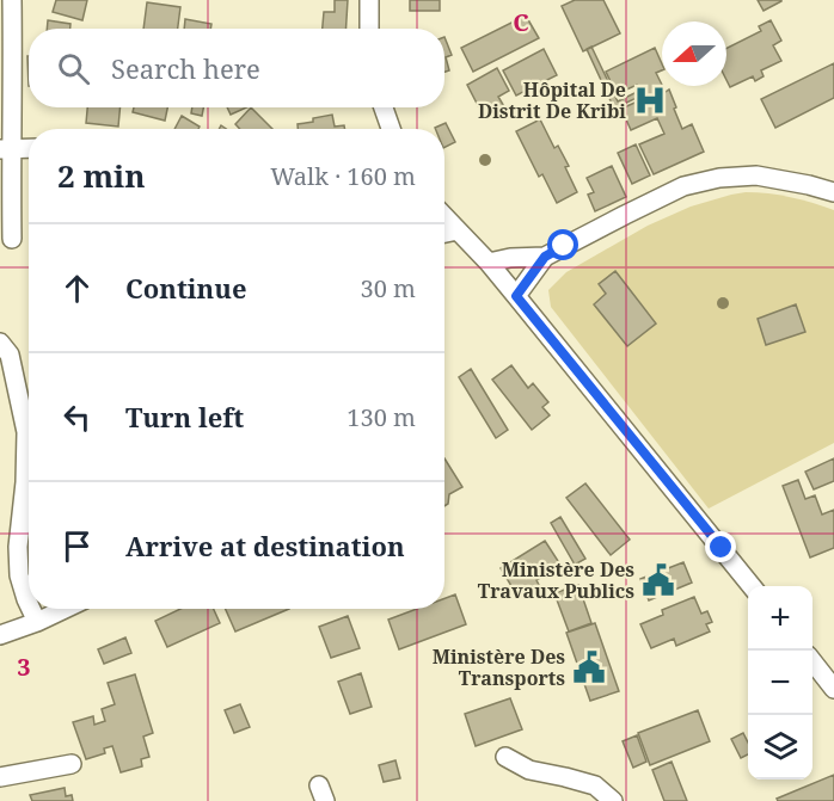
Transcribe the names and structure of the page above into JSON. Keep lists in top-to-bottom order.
{
  "places": {
    "hospital": ["Hôpital De Distrit De Kribi"],
    "public building": ["Ministère Des Travaux Publics", "Ministère Des Transports"]
  },
  "north": "left",
  "page": {
    "search": "Search here",
    "heading": ["2 min", "Walk · 160 m"],
    "list": [
      ["Continue", "30 m"],
      ["Turn left", "130 m"],
      "Arrive at destination"
    ],
    "map_buttons": ["+", "−"]
  },
  "grid": {
    "columns": ["C"],
    "rows": ["3"]
  }
}
